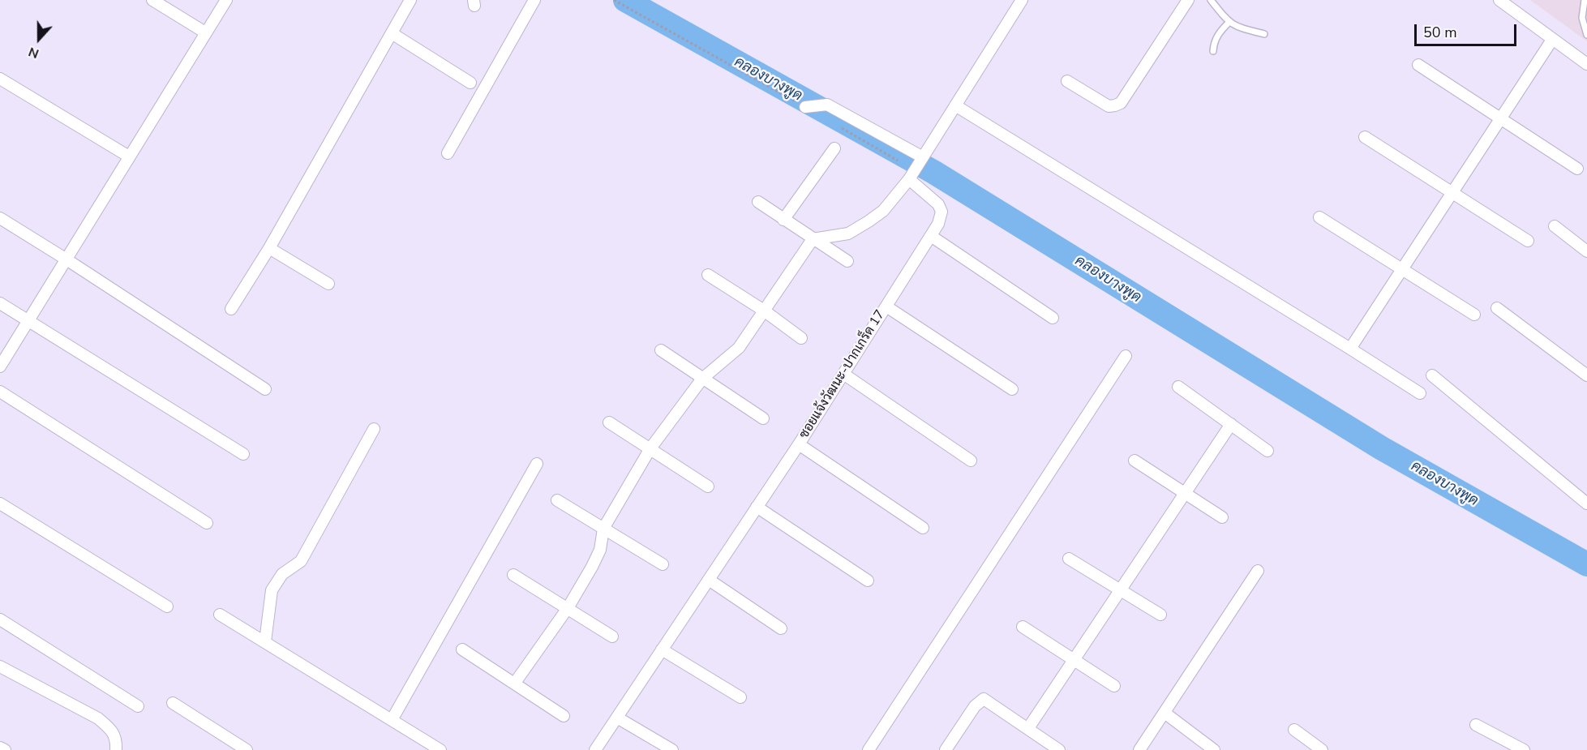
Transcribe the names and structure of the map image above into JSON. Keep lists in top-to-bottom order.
{
  "streets": {
    "street": ["ซอยแจ้งวัฒนะ-ปากเกร็ด 17"]
  },
  "water": ["คลองบางพูด"],
  "scale_bar": "50 m",
  "north": "bottom"
}
